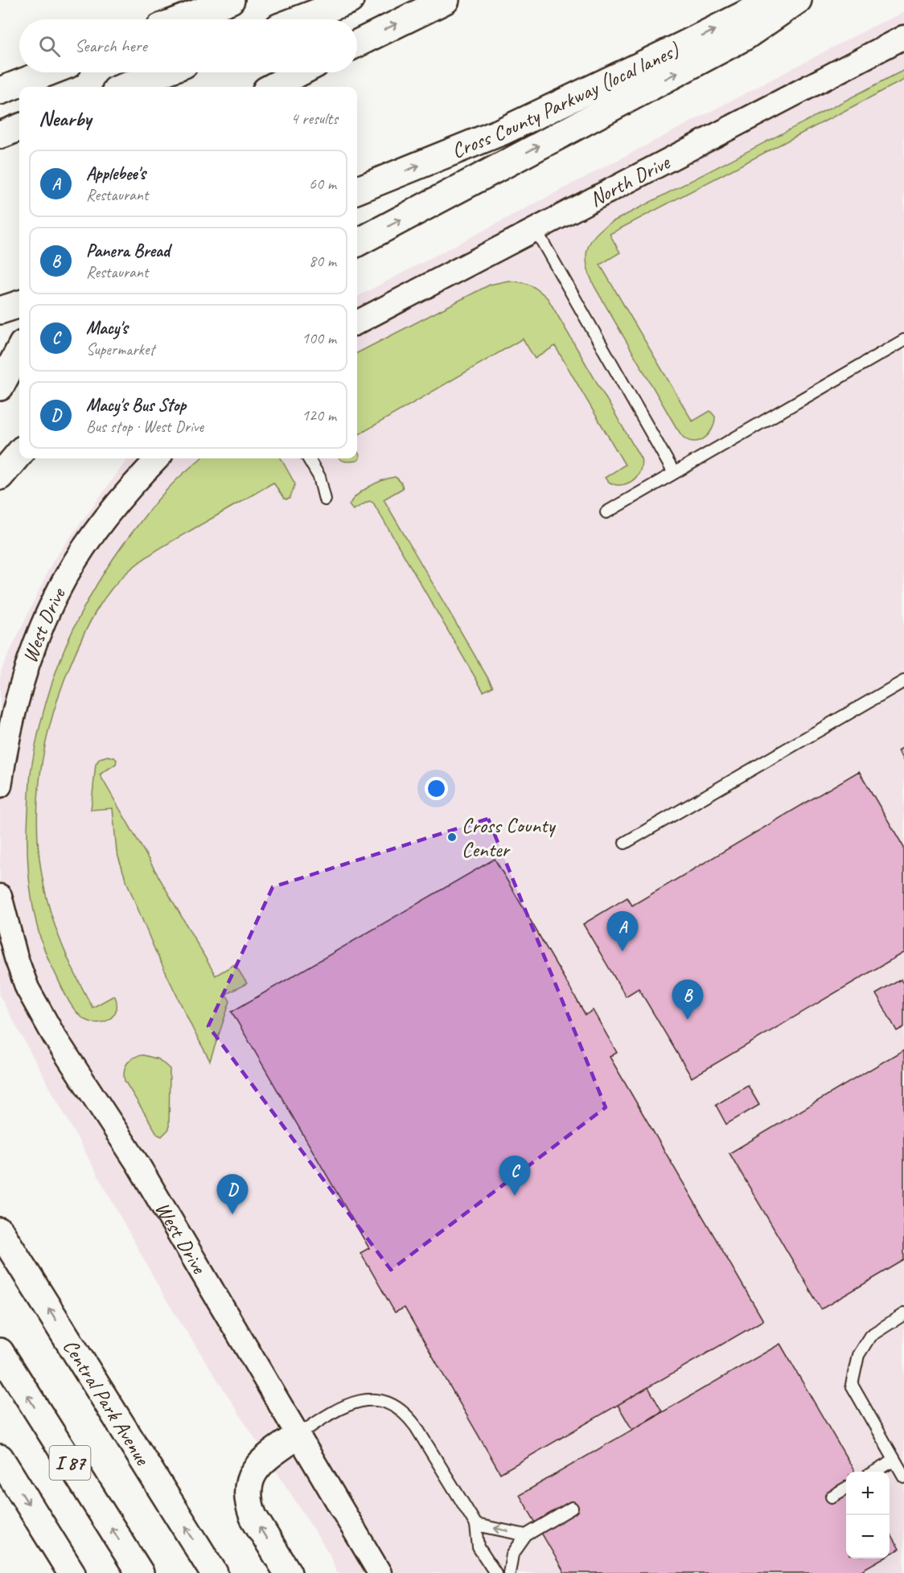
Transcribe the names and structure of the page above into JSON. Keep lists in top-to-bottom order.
{
  "streets": {
    "main road": ["Cross County Parkway (local lanes)", "Central Park Avenue", "I 87"],
    "street": ["North Drive", "West Drive"]
  },
  "places": ["Cross County Center"],
  "page": {
    "search": "Search here",
    "heading": ["Nearby", "4 results"],
    "list": [
      {
        "mark": "A",
        "name": "Applebee's",
        "note": "Restaurant",
        "value": "60 m"
      },
      {
        "mark": "B",
        "name": "Panera Bread",
        "note": "Restaurant",
        "value": "80 m"
      },
      {
        "mark": "C",
        "name": "Macy's",
        "note": "Supermarket",
        "value": "100 m"
      },
      {
        "mark": "D",
        "name": "Macy's Bus Stop",
        "note": "Bus stop · West Drive",
        "value": "120 m"
      }
    ],
    "pins": [
      "A",
      "B",
      "C",
      "D"
    ],
    "map_buttons": ["+", "−"]
  }
}
